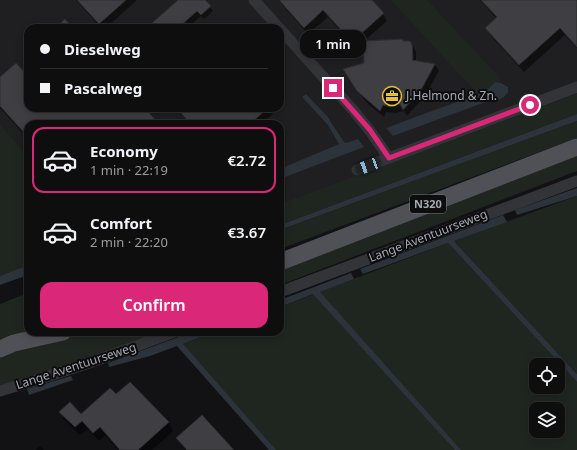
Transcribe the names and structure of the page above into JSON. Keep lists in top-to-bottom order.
{
  "streets": {
    "main road": ["N320"],
    "street": ["Lange Aventuurseweg"]
  },
  "places": {
    "office": ["J.Helmond & Zn."]
  },
  "page": {
    "banner": ["Dieselweg", "Pascalweg"],
    "bubble": "1 min",
    "list": [
      {
        "name": "Economy",
        "note": "1 min · 22:19",
        "value": "€2.72"
      },
      {
        "name": "Comfort",
        "note": "2 min · 22:20",
        "value": "€3.67"
      }
    ],
    "buttons": "Confirm"
  }
}
